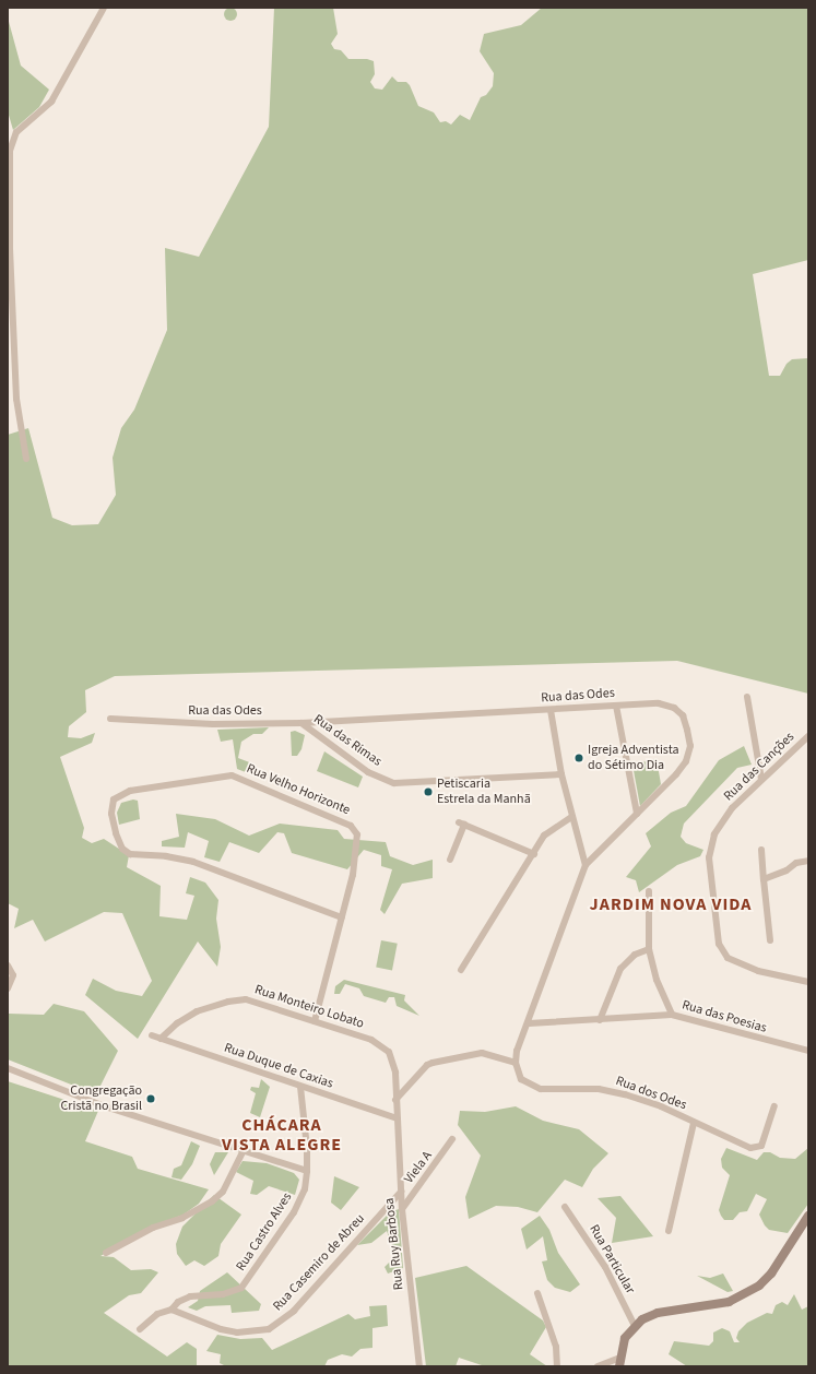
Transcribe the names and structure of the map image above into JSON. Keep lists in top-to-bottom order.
{
  "streets": {
    "street": [
      "Rua das Odes",
      "Rua das Rimas",
      "Rua das Canções",
      "Rua Velho Horizonte",
      "Rua Monteiro Lobato",
      "Rua das Poesias",
      "Rua Duque de Caxias",
      "Rua dos Odes",
      "Viela A",
      "Rua Castro Alves",
      "Rua Ruy Barbosa",
      "Rua Particular",
      "Rua Casemiro de Abreu"
    ]
  },
  "crossings": [
    ["Rua das Odes", "Rua das Rimas"],
    ["Rua das Odes", "Rua das Poesias"],
    ["Rua Velho Horizonte", "Rua Monteiro Lobato"],
    ["Rua Monteiro Lobato", "Rua Duque de Caxias"],
    ["Rua Monteiro Lobato", "Rua Ruy Barbosa"],
    ["Rua Duque de Caxias", "Rua Castro Alves"],
    ["Rua Duque de Caxias", "Rua Ruy Barbosa"],
    ["Viela A", "Rua Ruy Barbosa"],
    ["Rua Castro Alves", "Rua Casemiro de Abreu"],
    ["Rua Ruy Barbosa", "Rua Casemiro de Abreu"]
  ],
  "districts": ["JARDIM NOVA VIDA", "CHÁCARA VISTA ALEGRE"],
  "places": ["Igreja Adventista do Sétimo Dia", "Petiscaria Estrela da Manhã", "Congregação Cristã no Brasil"]
}
